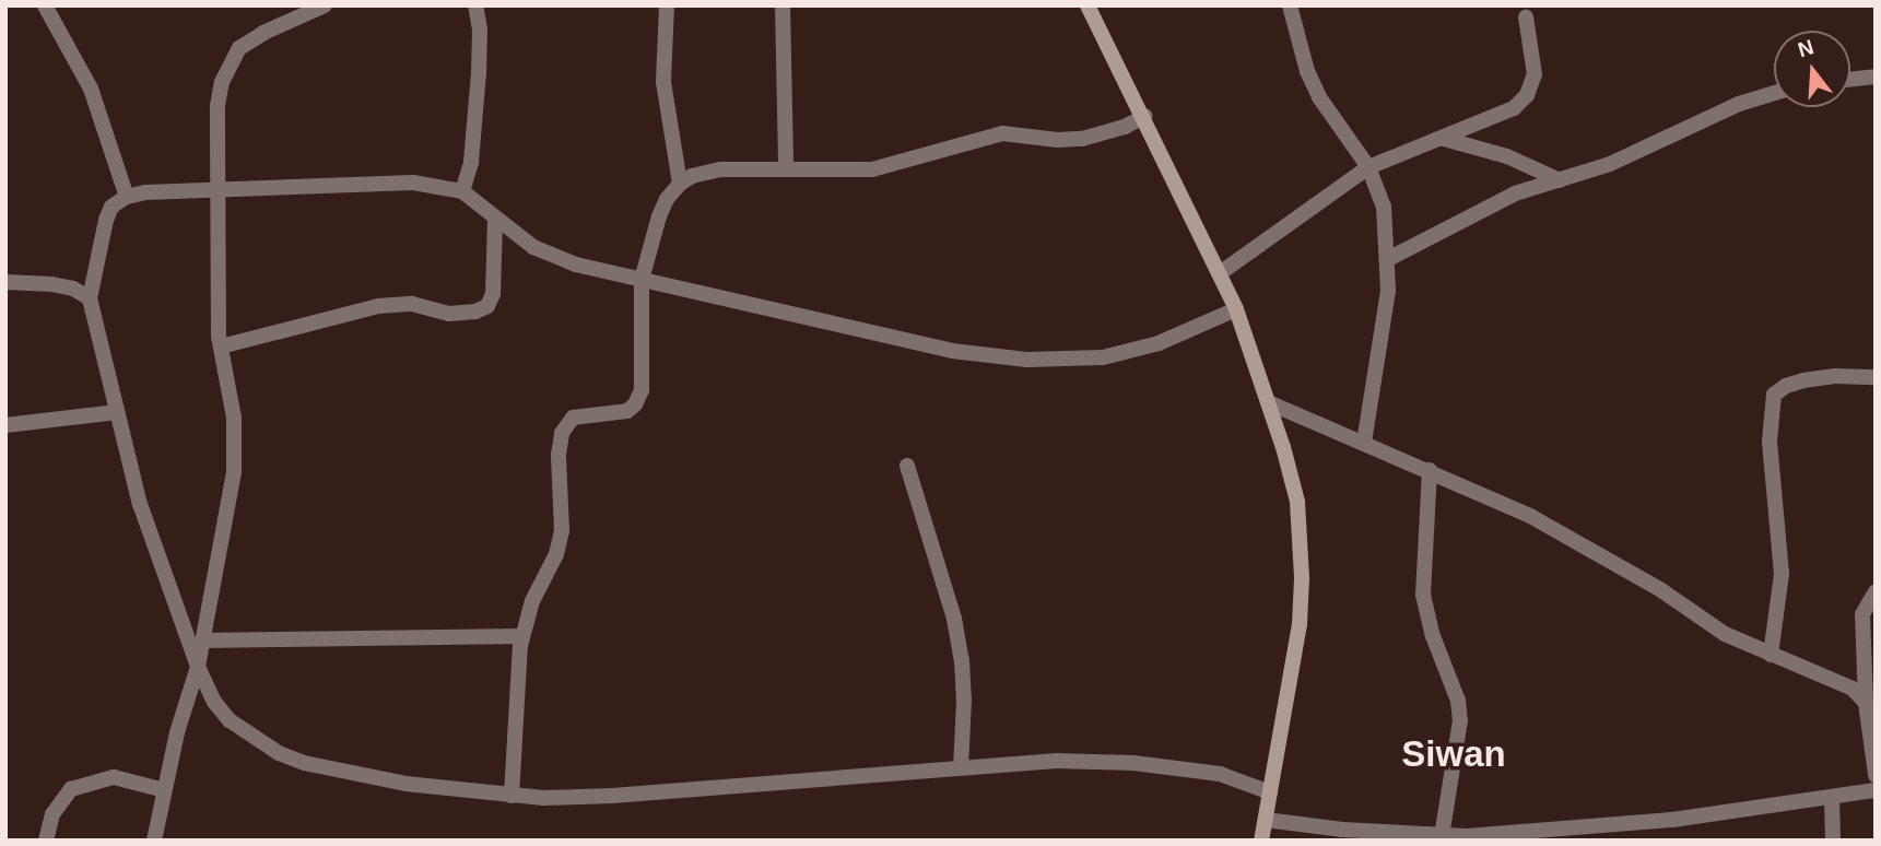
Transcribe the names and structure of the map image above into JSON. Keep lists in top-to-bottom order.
{
  "districts": ["Siwan"],
  "north": "top"
}
